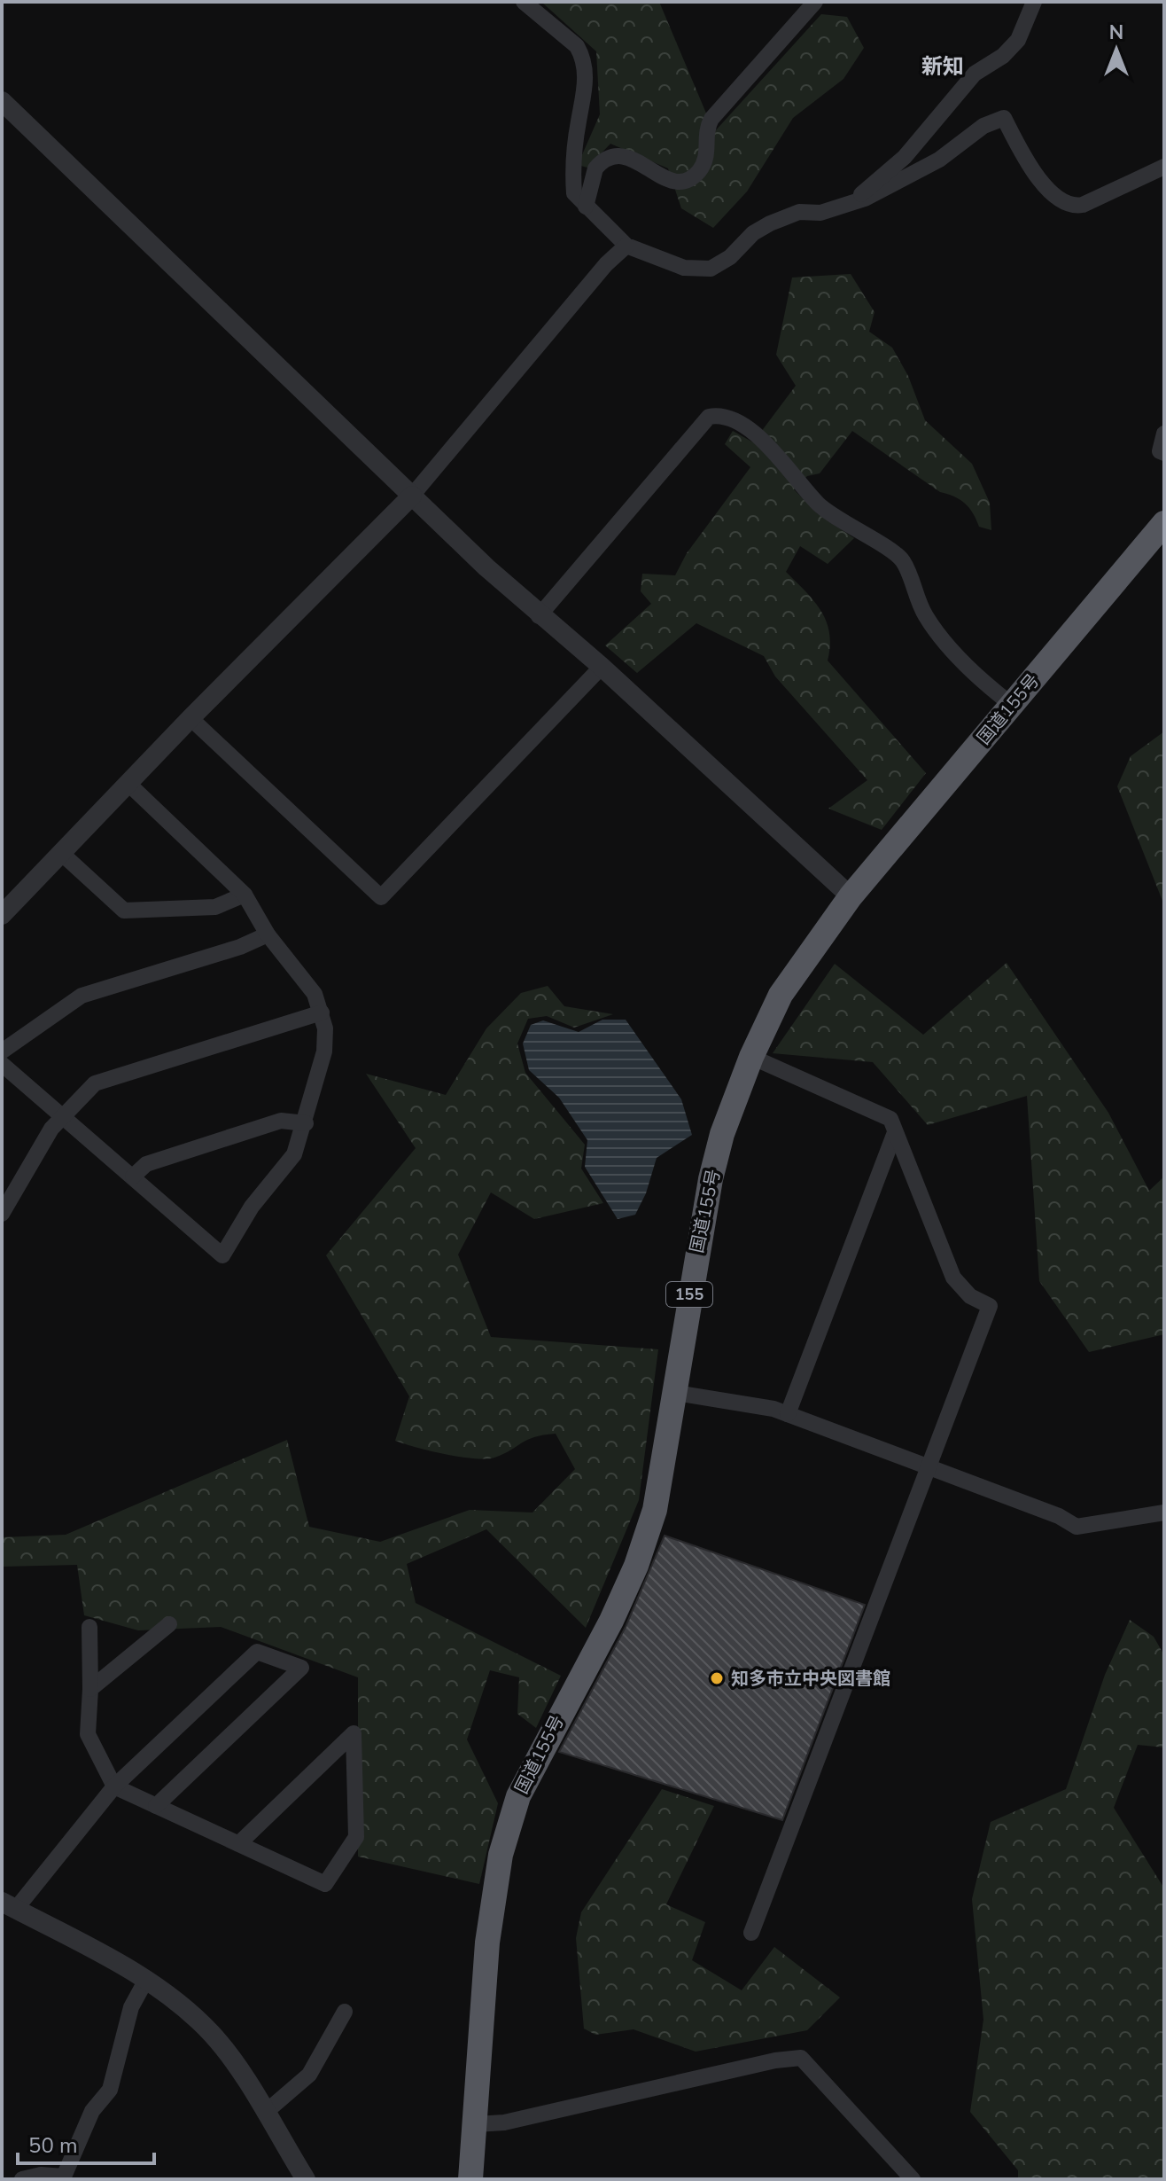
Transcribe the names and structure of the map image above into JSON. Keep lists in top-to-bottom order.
{
  "streets": {
    "highway": ["国道155号", "155"]
  },
  "districts": ["新知"],
  "places": ["知多市立中央図書館"],
  "scale_bar": "50 m",
  "north": "top"
}
